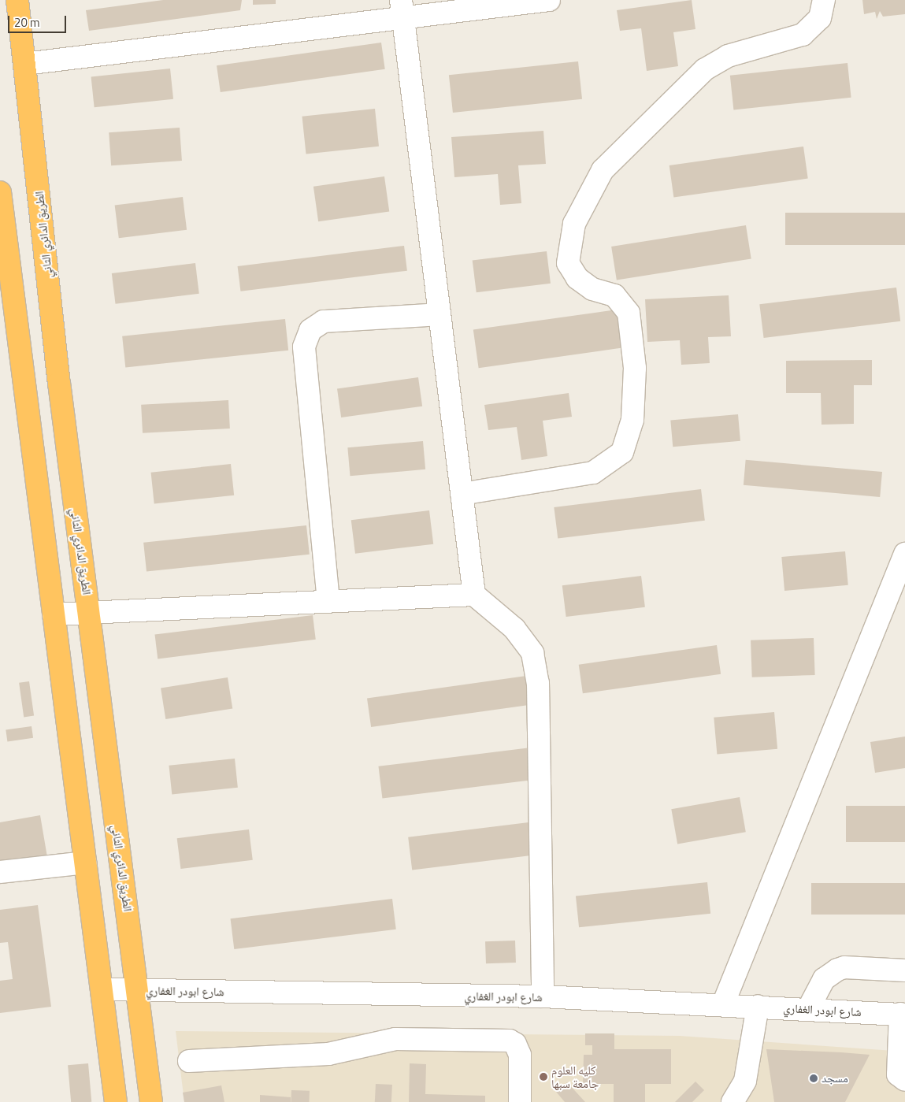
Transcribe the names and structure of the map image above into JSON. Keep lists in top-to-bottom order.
{
  "streets": {
    "highway": ["الطريق الدائري الثاني"],
    "street": ["شارع ابودر الغفاري"]
  },
  "crossings": [
    ["الطريق الدائري الثاني", "شارع ابودر الغفاري"]
  ],
  "places": ["كليه العلوم جامعة سبها", "مسجد"],
  "scale_bar": "20 m"
}
